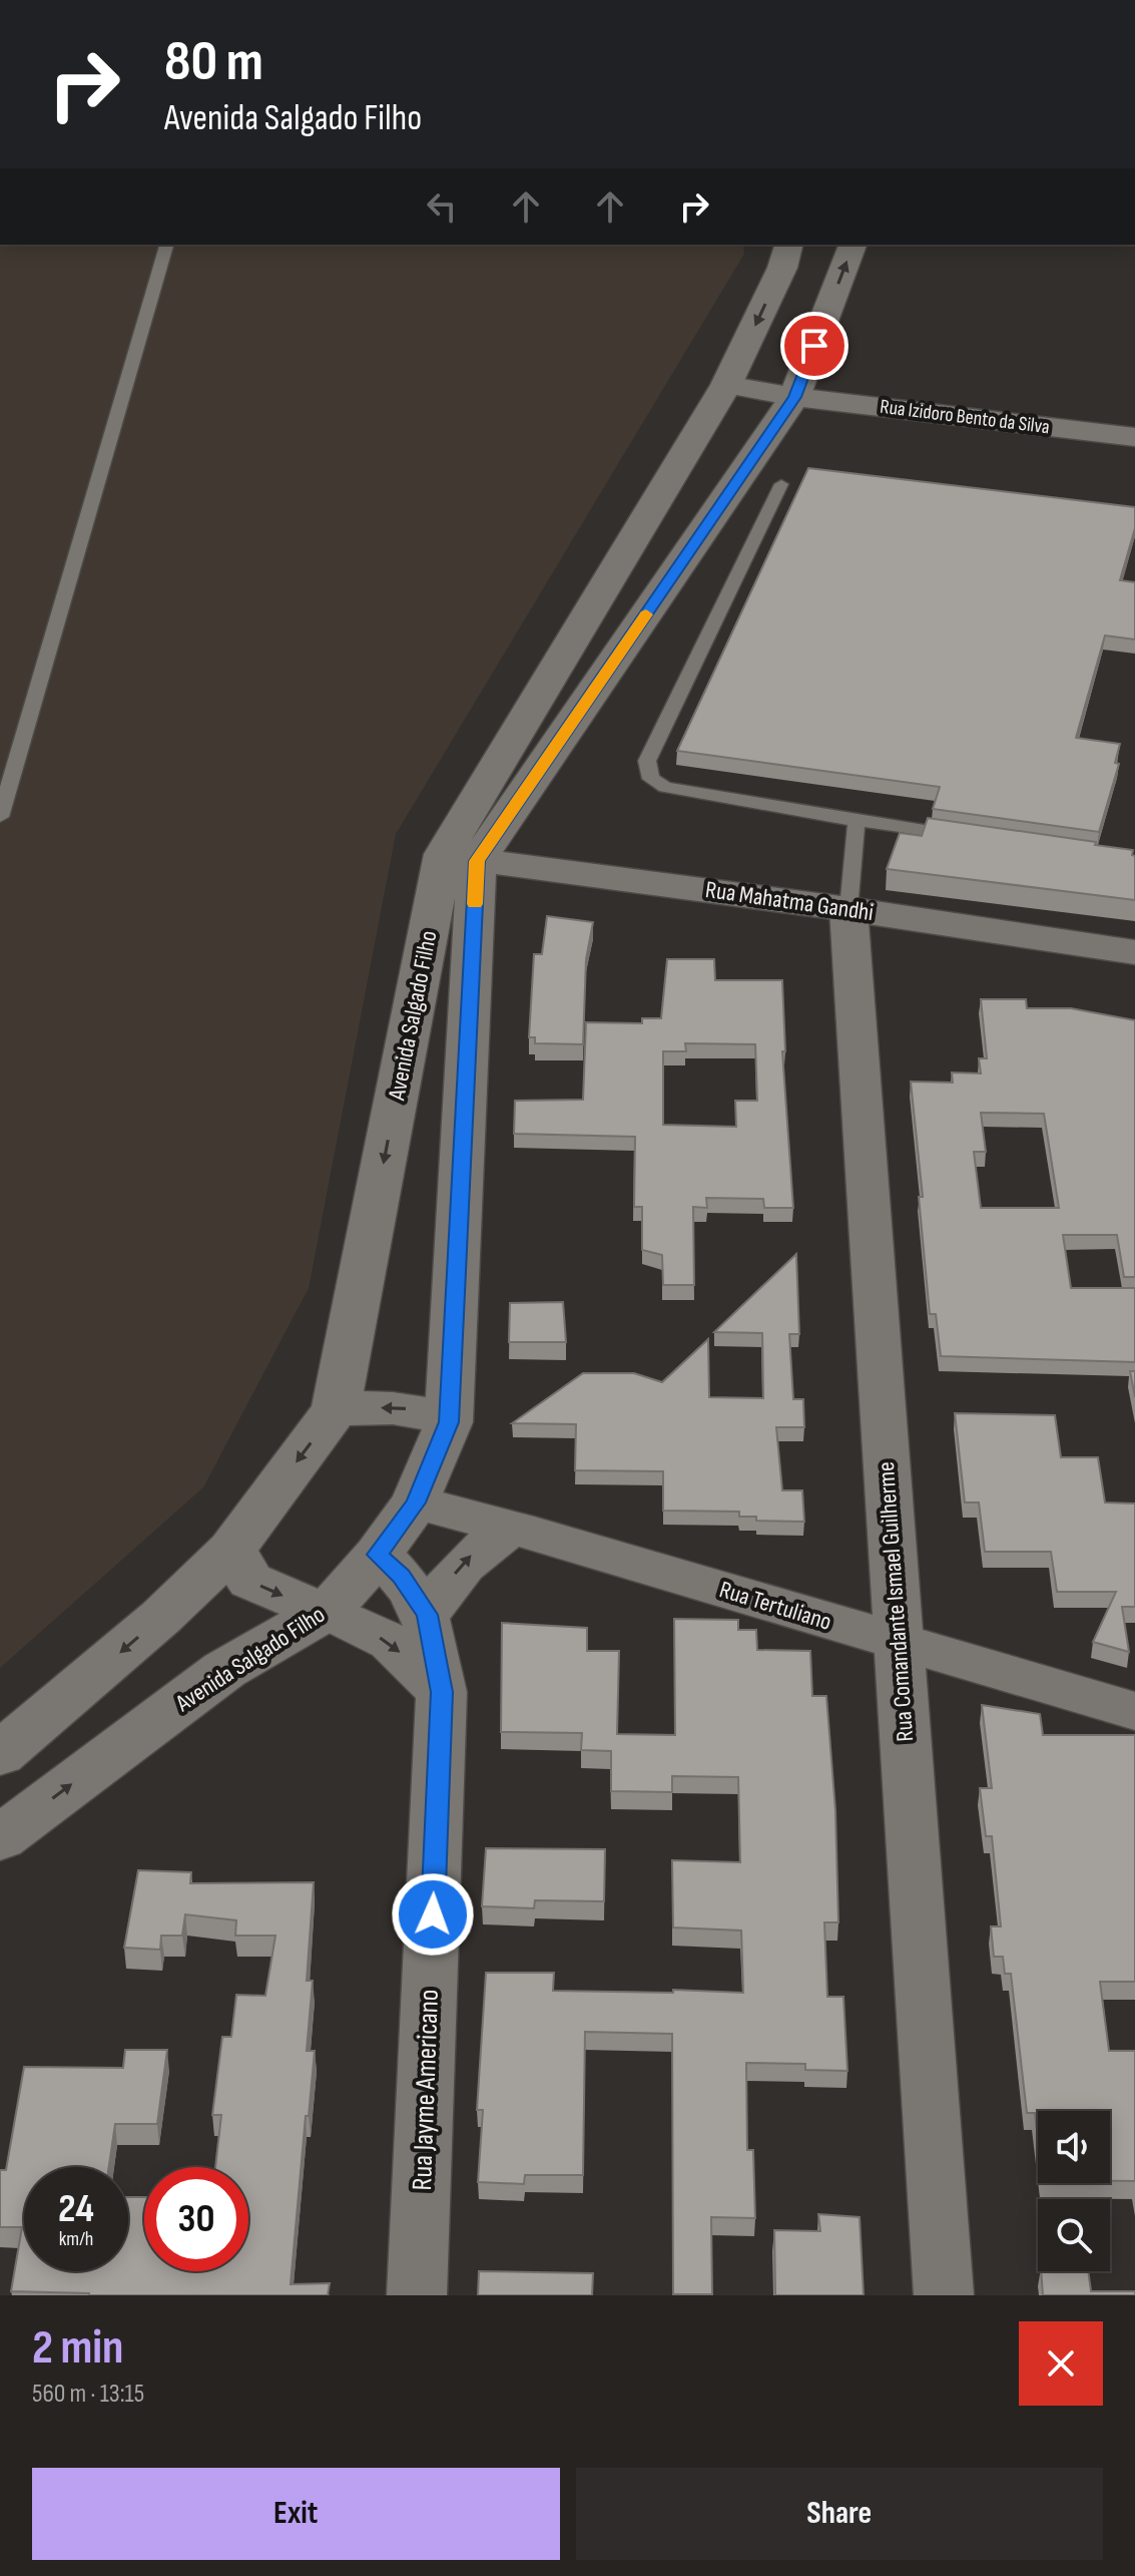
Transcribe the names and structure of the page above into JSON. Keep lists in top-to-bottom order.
{
  "streets": {
    "street": [
      "Rua Izidoro Bento da Silva",
      "Rua Mahatma Gandhi",
      "Avenida Salgado Filho",
      "Rua Comandante Ismael Guilherme",
      "Rua Tertuliano",
      "Rua Jayme Americano"
    ]
  },
  "crossings": [
    ["Rua Izidoro Bento da Silva", "Avenida Salgado Filho"],
    ["Rua Mahatma Gandhi", "Avenida Salgado Filho"],
    ["Rua Mahatma Gandhi", "Rua Comandante Ismael Guilherme"],
    ["Avenida Salgado Filho", "Rua Tertuliano"],
    ["Avenida Salgado Filho", "Rua Jayme Americano"],
    ["Rua Comandante Ismael Guilherme", "Rua Tertuliano"]
  ],
  "page": {
    "turn": ["80 m", "Avenida Salgado Filho"],
    "speed": "24 km/h",
    "limit": "30",
    "heading": ["2 min", "560 m · 13:15"],
    "buttons": ["Exit", "Share"]
  }
}
